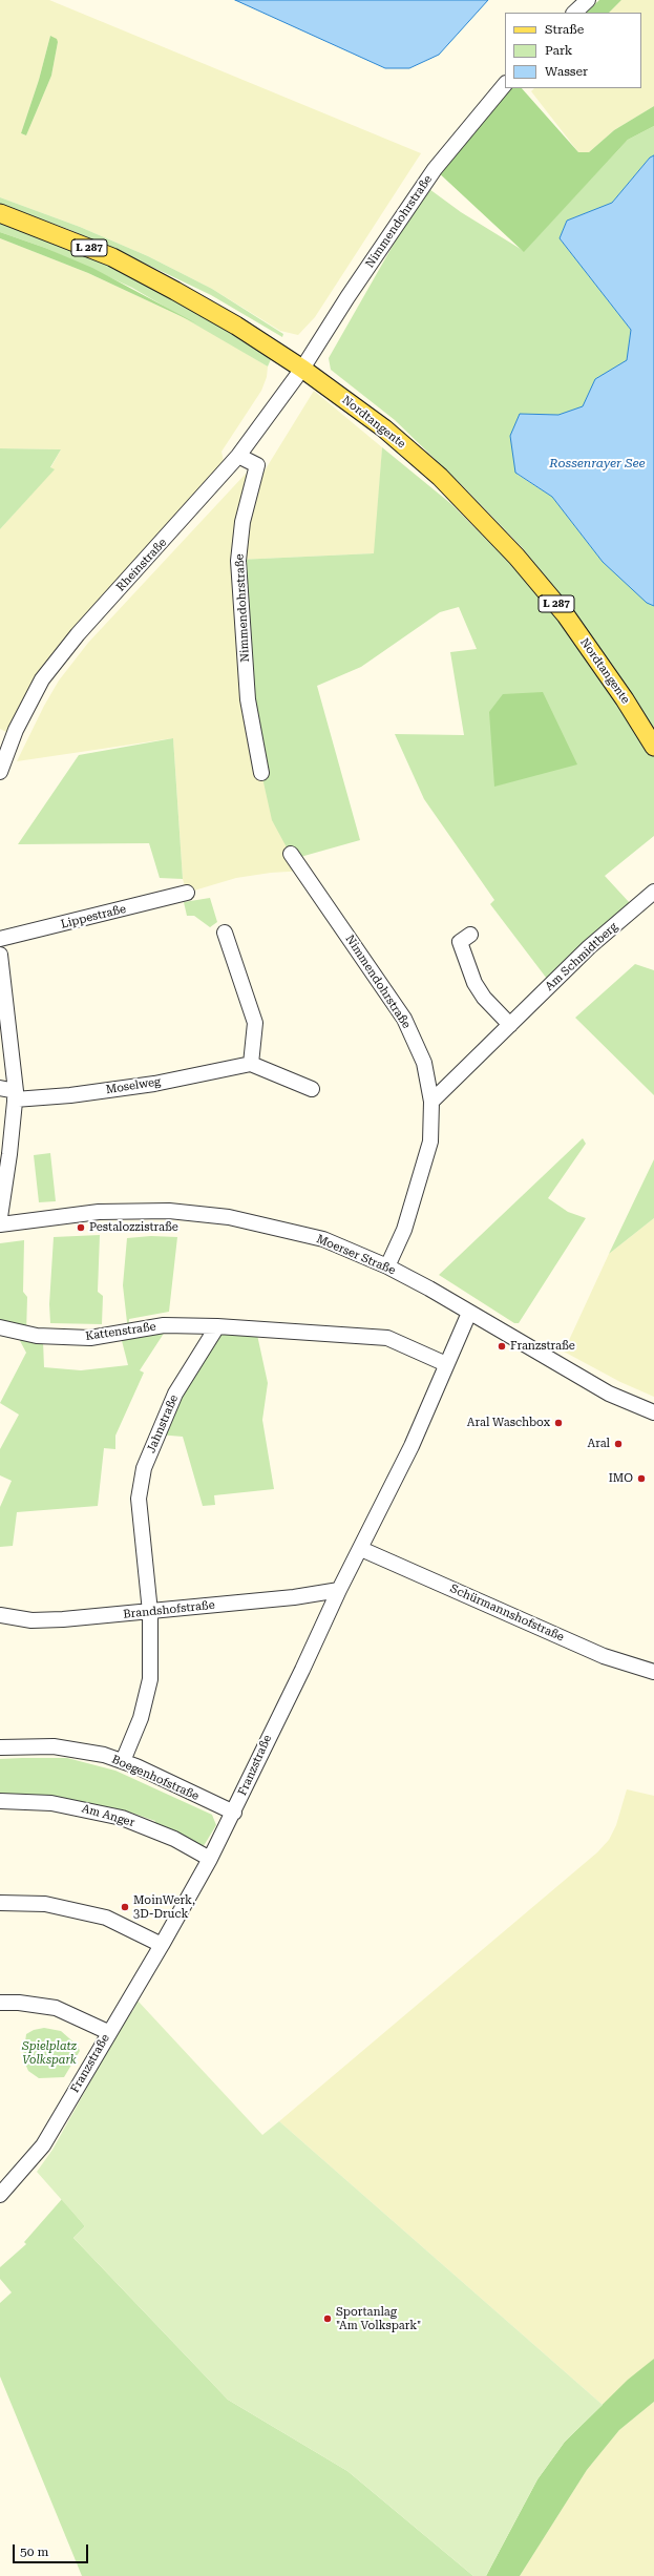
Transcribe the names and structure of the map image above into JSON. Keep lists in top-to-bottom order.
{
  "streets": {
    "main road": ["L 287", "Nordtangente"],
    "street": [
      "Nimmendohrstraße",
      "Rheinstraße",
      "Lippestraße",
      "Am Schmidtberg",
      "Moselweg",
      "Moerser Straße",
      "Kattenstraße",
      "Jahnstraße",
      "Brandshofstraße",
      "Schürmannshofstraße",
      "Franzstraße",
      "Boegenhofstraße",
      "Am Anger"
    ]
  },
  "crossings": [
    ["Nimmendohrstraße", "Nordtangente"],
    ["Nimmendohrstraße", "Rheinstraße"],
    ["Nimmendohrstraße", "Am Schmidtberg"],
    ["Nimmendohrstraße", "Moerser Straße"],
    ["Nordtangente", "Rheinstraße"],
    ["Moerser Straße", "Franzstraße"],
    ["Kattenstraße", "Jahnstraße"],
    ["Jahnstraße", "Brandshofstraße"],
    ["Jahnstraße", "Boegenhofstraße"],
    ["Brandshofstraße", "Franzstraße"],
    ["Schürmannshofstraße", "Franzstraße"],
    ["Franzstraße", "Boegenhofstraße"],
    ["Franzstraße", "Am Anger"]
  ],
  "water": ["Rossenrayer See"],
  "parks": ["Spielplatz Volkspark"],
  "places": [
    "Pestalozzistraße",
    "Franzstraße",
    "Aral Waschbox",
    "Aral",
    "IMO",
    "MoinWerk, 3D-Druck",
    "Sportanlag \"Am Volkspark\""
  ],
  "legend": ["Straße", "Park", "Wasser"],
  "scale_bar": "50 m"
}
